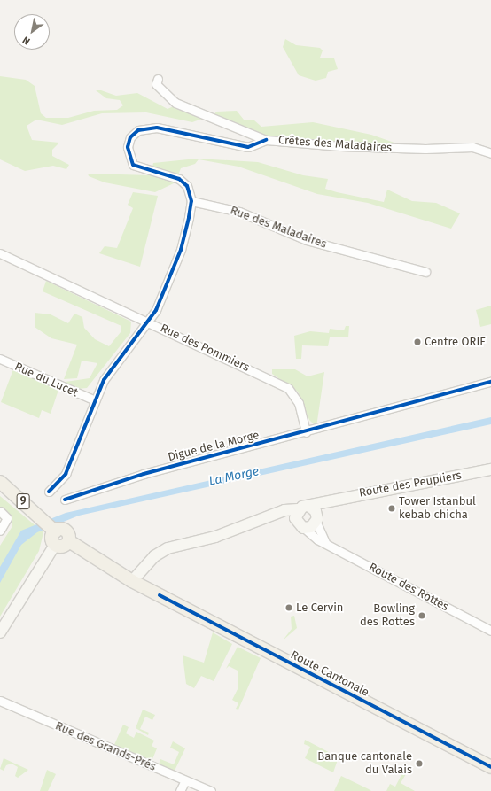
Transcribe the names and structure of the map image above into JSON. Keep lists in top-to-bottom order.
{
  "streets": {
    "main road": ["9", "Route Cantonale"],
    "street": [
      "Crêtes des Maladaires",
      "Rue des Maladaires",
      "Rue des Pommiers",
      "Rue du Lucet",
      "Digue de la Morge",
      "Route des Peupliers",
      "Route des Rottes",
      "Rue des Grands-Prés"
    ]
  },
  "crossings": [
    ["Rue des Pommiers", "Digue de la Morge"],
    ["9", "Route Cantonale"]
  ],
  "water": ["La Morge"],
  "places": [
    "Centre ORIF",
    "Tower Istanbul kebab chicha",
    "Le Cervin",
    "Bowling des Rottes",
    "Banque cantonale du Valais"
  ],
  "north": "bottom left"
}
